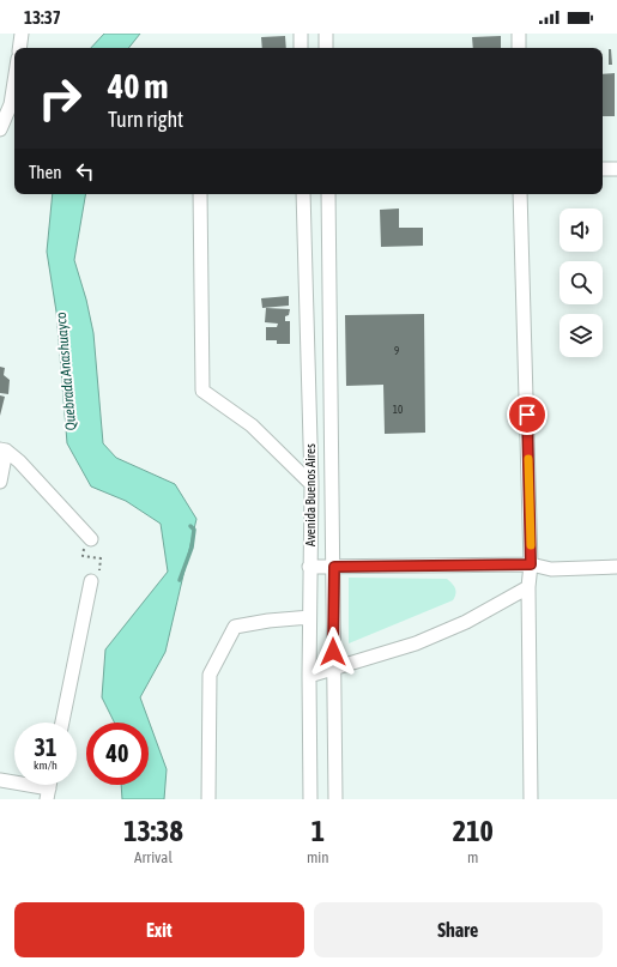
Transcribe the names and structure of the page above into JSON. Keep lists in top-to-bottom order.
{
  "streets": {
    "street": ["Avenida Buenos Aires"]
  },
  "water": ["Quebrada Anashuayco"],
  "house_numbers": ["9", "10"],
  "page": {
    "status": "13:37",
    "turn": ["40 m", "Turn right"],
    "then": "Then",
    "speed": "31 km/h",
    "limit": "40",
    "eta": [
      "13:38",
      "Arrival",
      "1",
      "min",
      "210",
      "m"
    ],
    "buttons": ["Exit", "Share"]
  }
}
